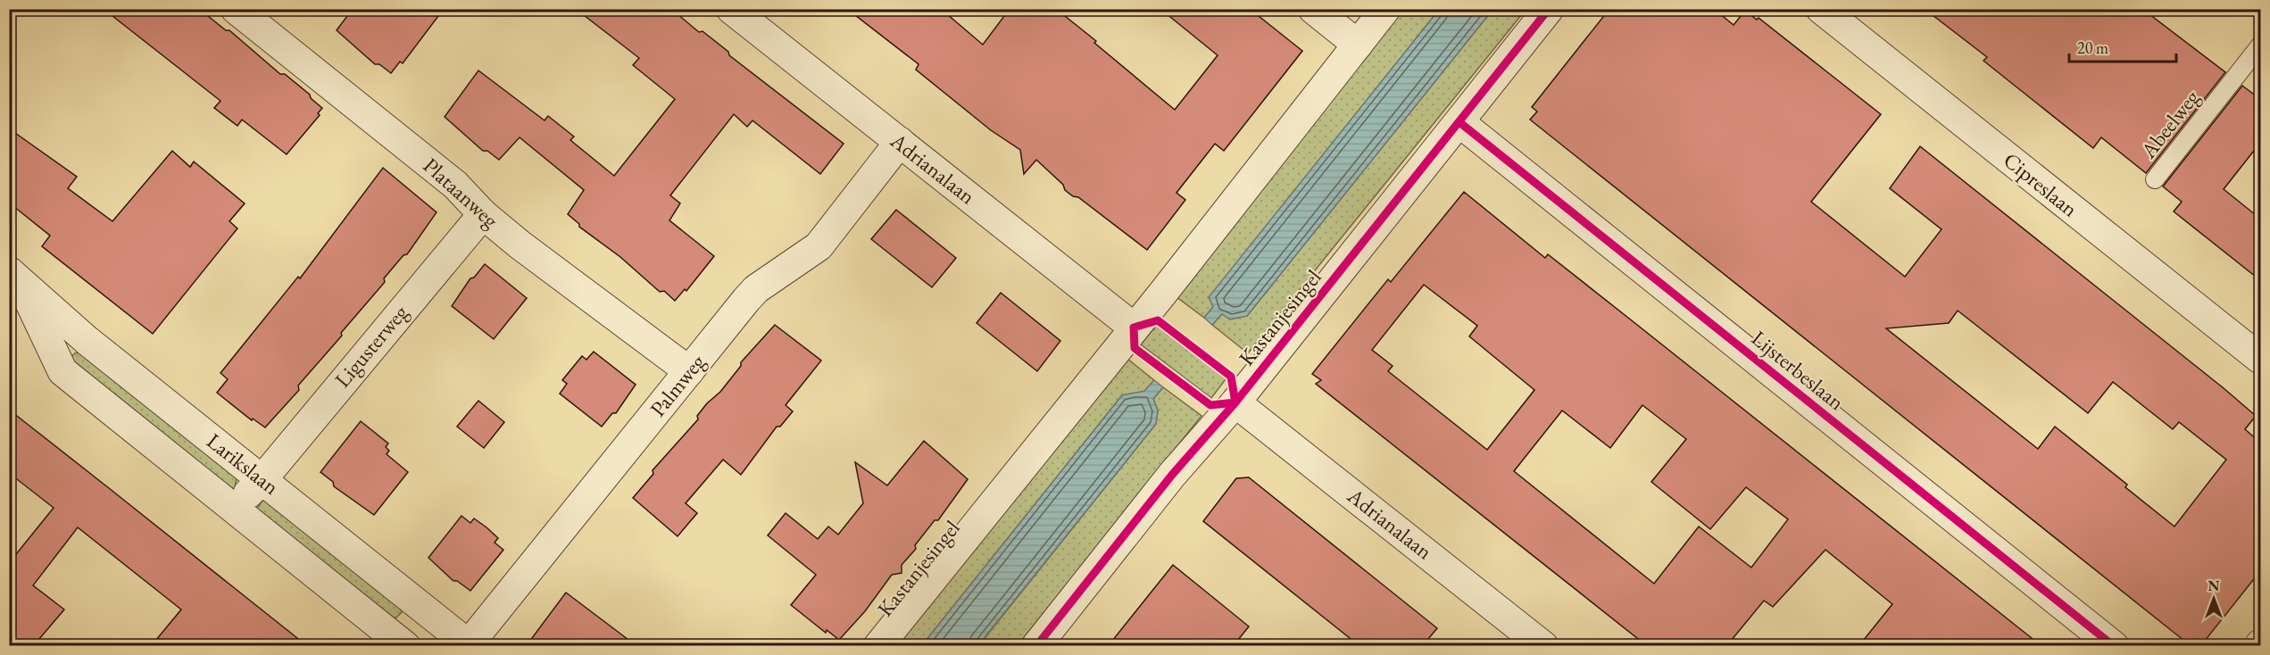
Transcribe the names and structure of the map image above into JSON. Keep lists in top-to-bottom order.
{
  "streets": {
    "street": [
      "Adrianalaan",
      "Cipreslaan",
      "Plataanweg",
      "Kastanjesingel",
      "Ligusterweg",
      "Lijsterbeslaan",
      "Palmweg",
      "Larikslaan"
    ],
    "lane": ["Abeelweg"]
  },
  "crossings": [
    ["Adrianalaan", "Kastanjesingel"],
    ["Adrianalaan", "Palmweg"],
    ["Plataanweg", "Ligusterweg"],
    ["Plataanweg", "Palmweg"],
    ["Kastanjesingel", "Lijsterbeslaan"],
    ["Ligusterweg", "Larikslaan"],
    ["Palmweg", "Larikslaan"]
  ],
  "scale_bar": "20 m",
  "north": "top"
}
